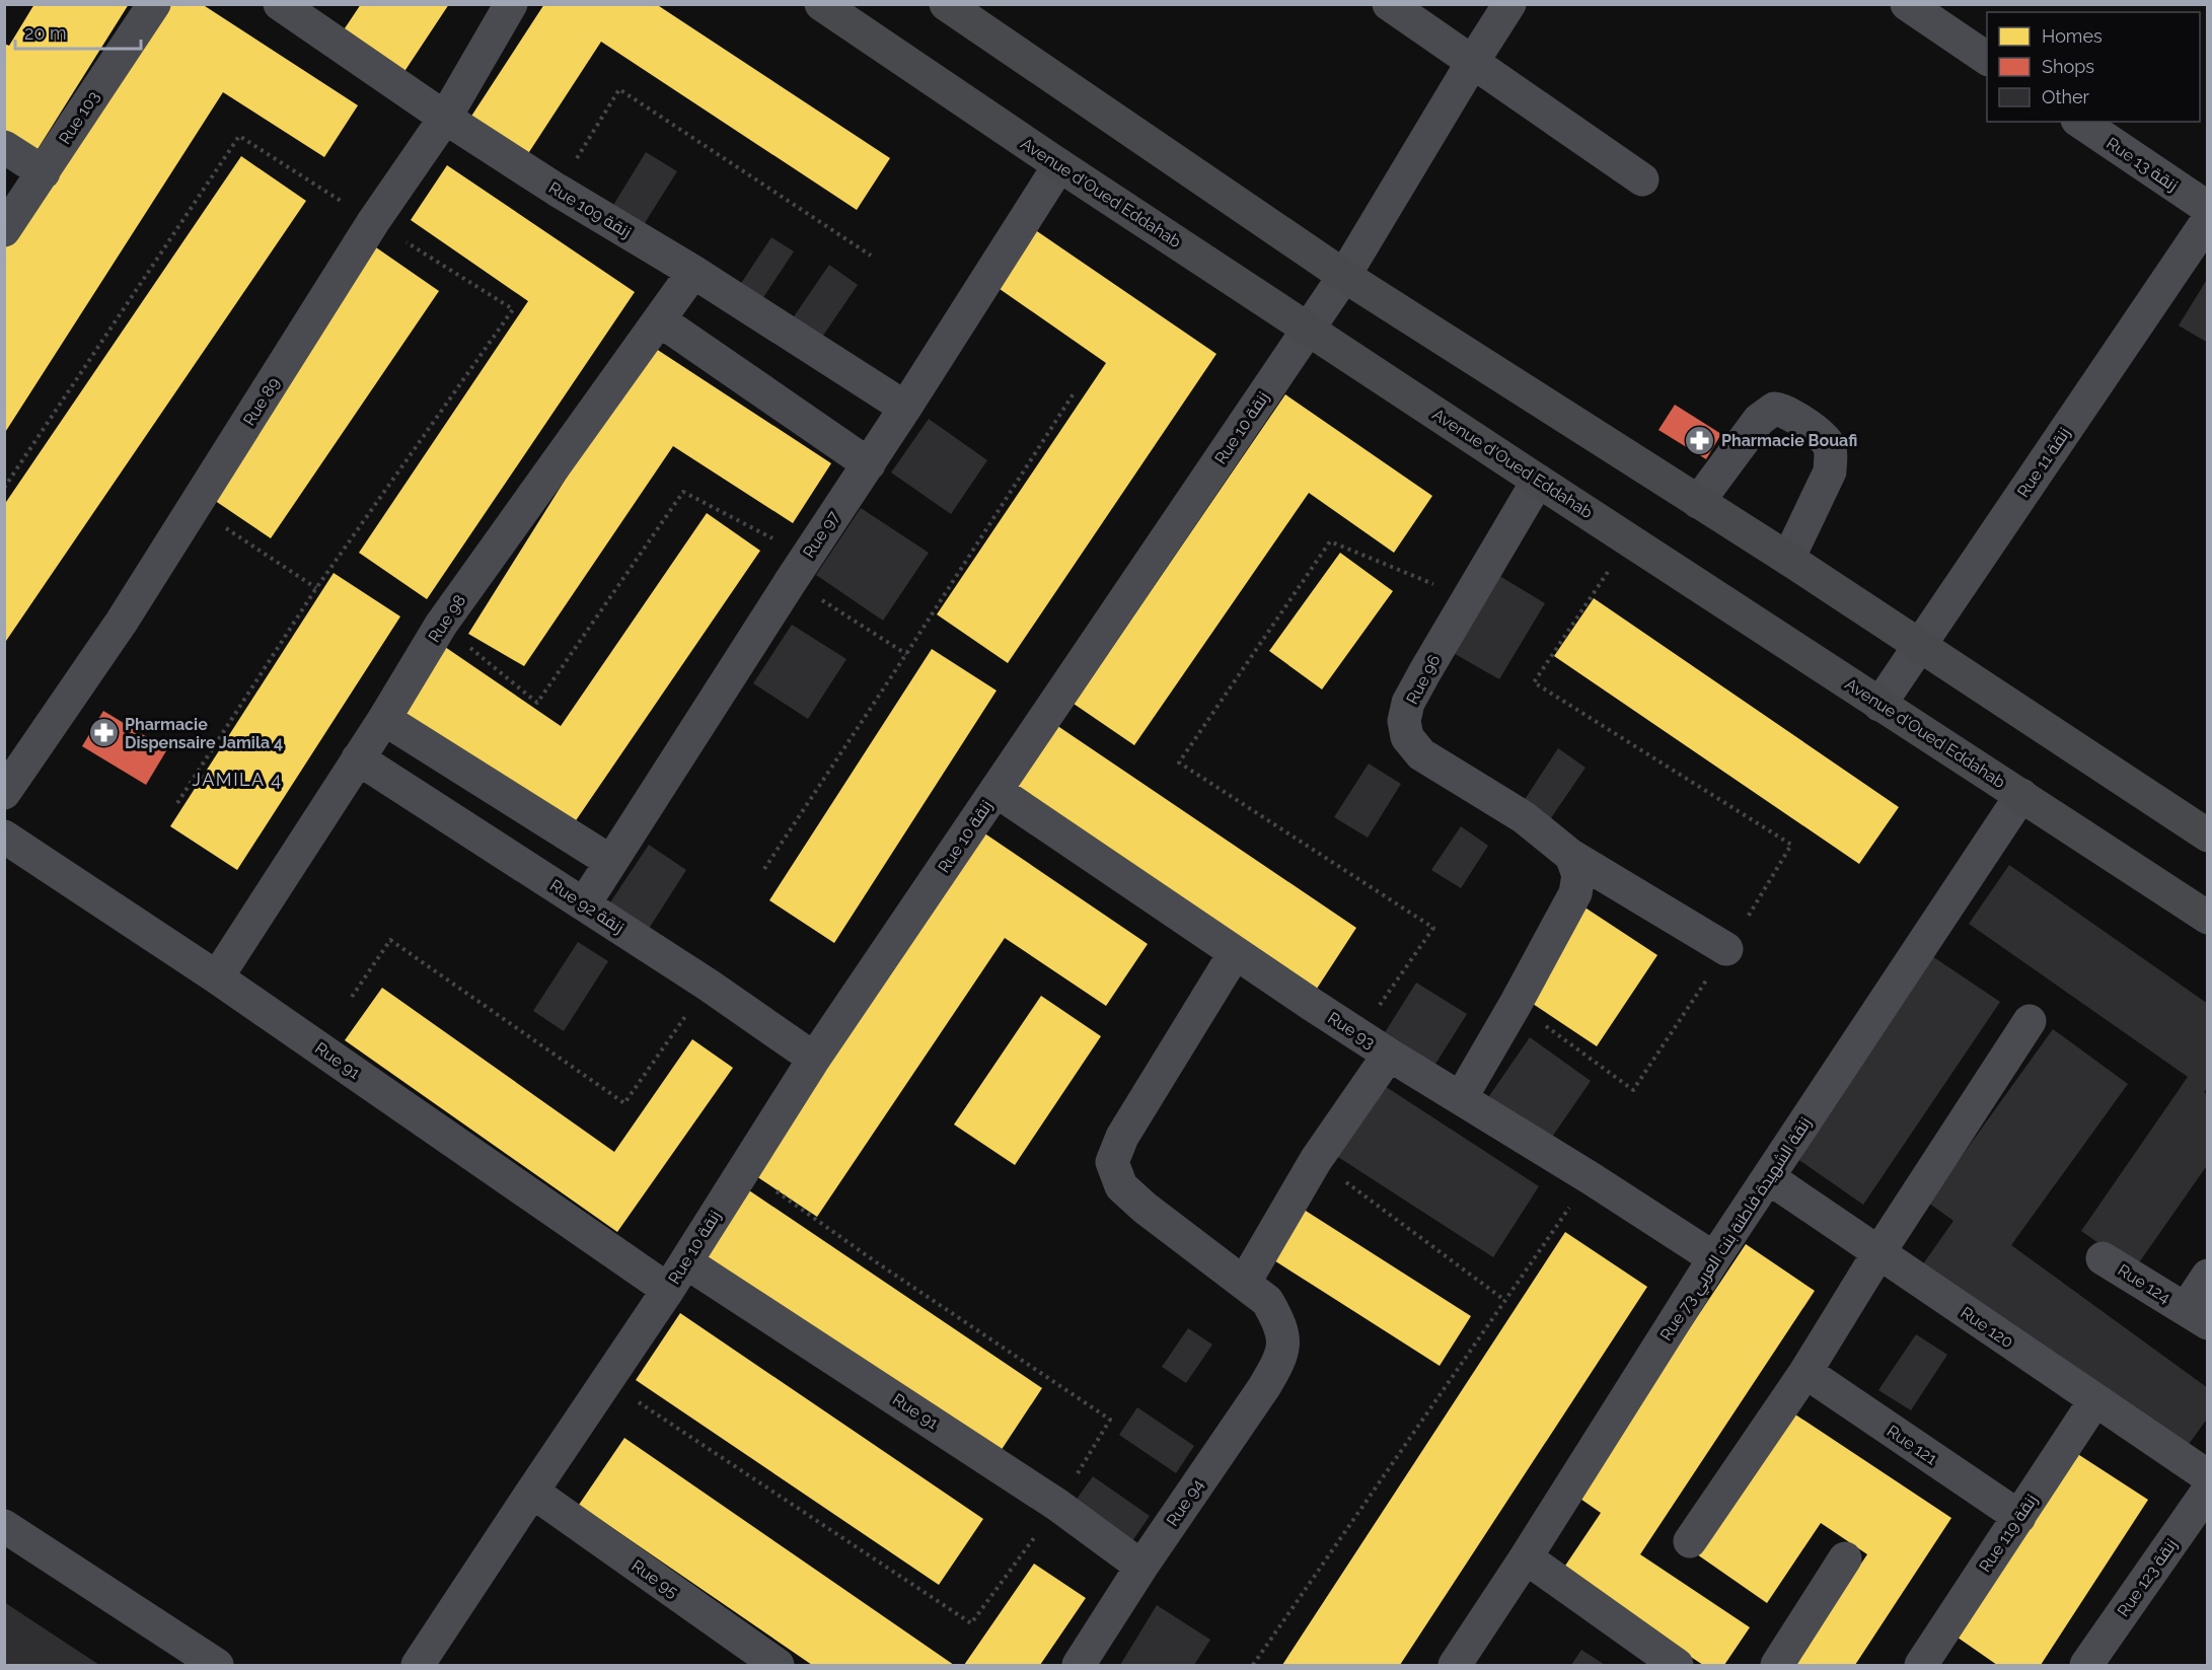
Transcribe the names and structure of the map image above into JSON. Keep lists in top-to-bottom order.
{
  "streets": {
    "street": [
      "Rue 103",
      "Rue 13 زنقة",
      "Avenue d'Oued Eddahab",
      "Rue 109 زنقة",
      "Rue 89",
      "Rue 10 زنقة",
      "Rue 11 زنقة",
      "Rue 97",
      "Rue 98",
      "Rue 96",
      "Rue 92 زنقة",
      "Rue 93",
      "Rue 91",
      "Rue 73 زنقة الشهيدة فاطنة بنت العربي",
      "Rue 124",
      "Rue 120",
      "Rue 121",
      "Rue 94",
      "Rue 119 زنقة",
      "Rue 123 زنقة",
      "Rue 95"
    ]
  },
  "crossings": [
    ["Avenue d'Oued Eddahab", "Rue 10 زنقة"],
    ["Avenue d'Oued Eddahab", "Rue 11 زنقة"],
    ["Avenue d'Oued Eddahab", "Rue 97"],
    ["Avenue d'Oued Eddahab", "Rue 96"],
    ["Avenue d'Oued Eddahab", "Rue 73 زنقة الشهيدة فاطنة بنت العربي"],
    ["Rue 109 زنقة", "Rue 89"],
    ["Rue 109 زنقة", "Rue 97"],
    ["Rue 109 زنقة", "Rue 98"],
    ["Rue 10 زنقة", "Rue 92 زنقة"],
    ["Rue 10 زنقة", "Rue 93"],
    ["Rue 10 زنقة", "Rue 91"],
    ["Rue 10 زنقة", "Rue 95"],
    ["Rue 97", "Rue 92 زنقة"],
    ["Rue 98", "Rue 92 زنقة"],
    ["Rue 98", "Rue 91"],
    ["Rue 93", "Rue 73 زنقة الشهيدة فاطنة بنت العربي"],
    ["Rue 91", "Rue 94"],
    ["Rue 73 زنقة الشهيدة فاطنة بنت العربي", "Rue 120"],
    ["Rue 120", "Rue 119 زنقة"],
    ["Rue 121", "Rue 119 زنقة"]
  ],
  "districts": ["JAMILA 4"],
  "places": {
    "pharmacy": ["Pharmacie Bouafi", "Pharmacie Dispensaire Jamila 4"]
  },
  "legend": ["Homes", "Shops", "Other"],
  "scale_bar": "20 m"
}
